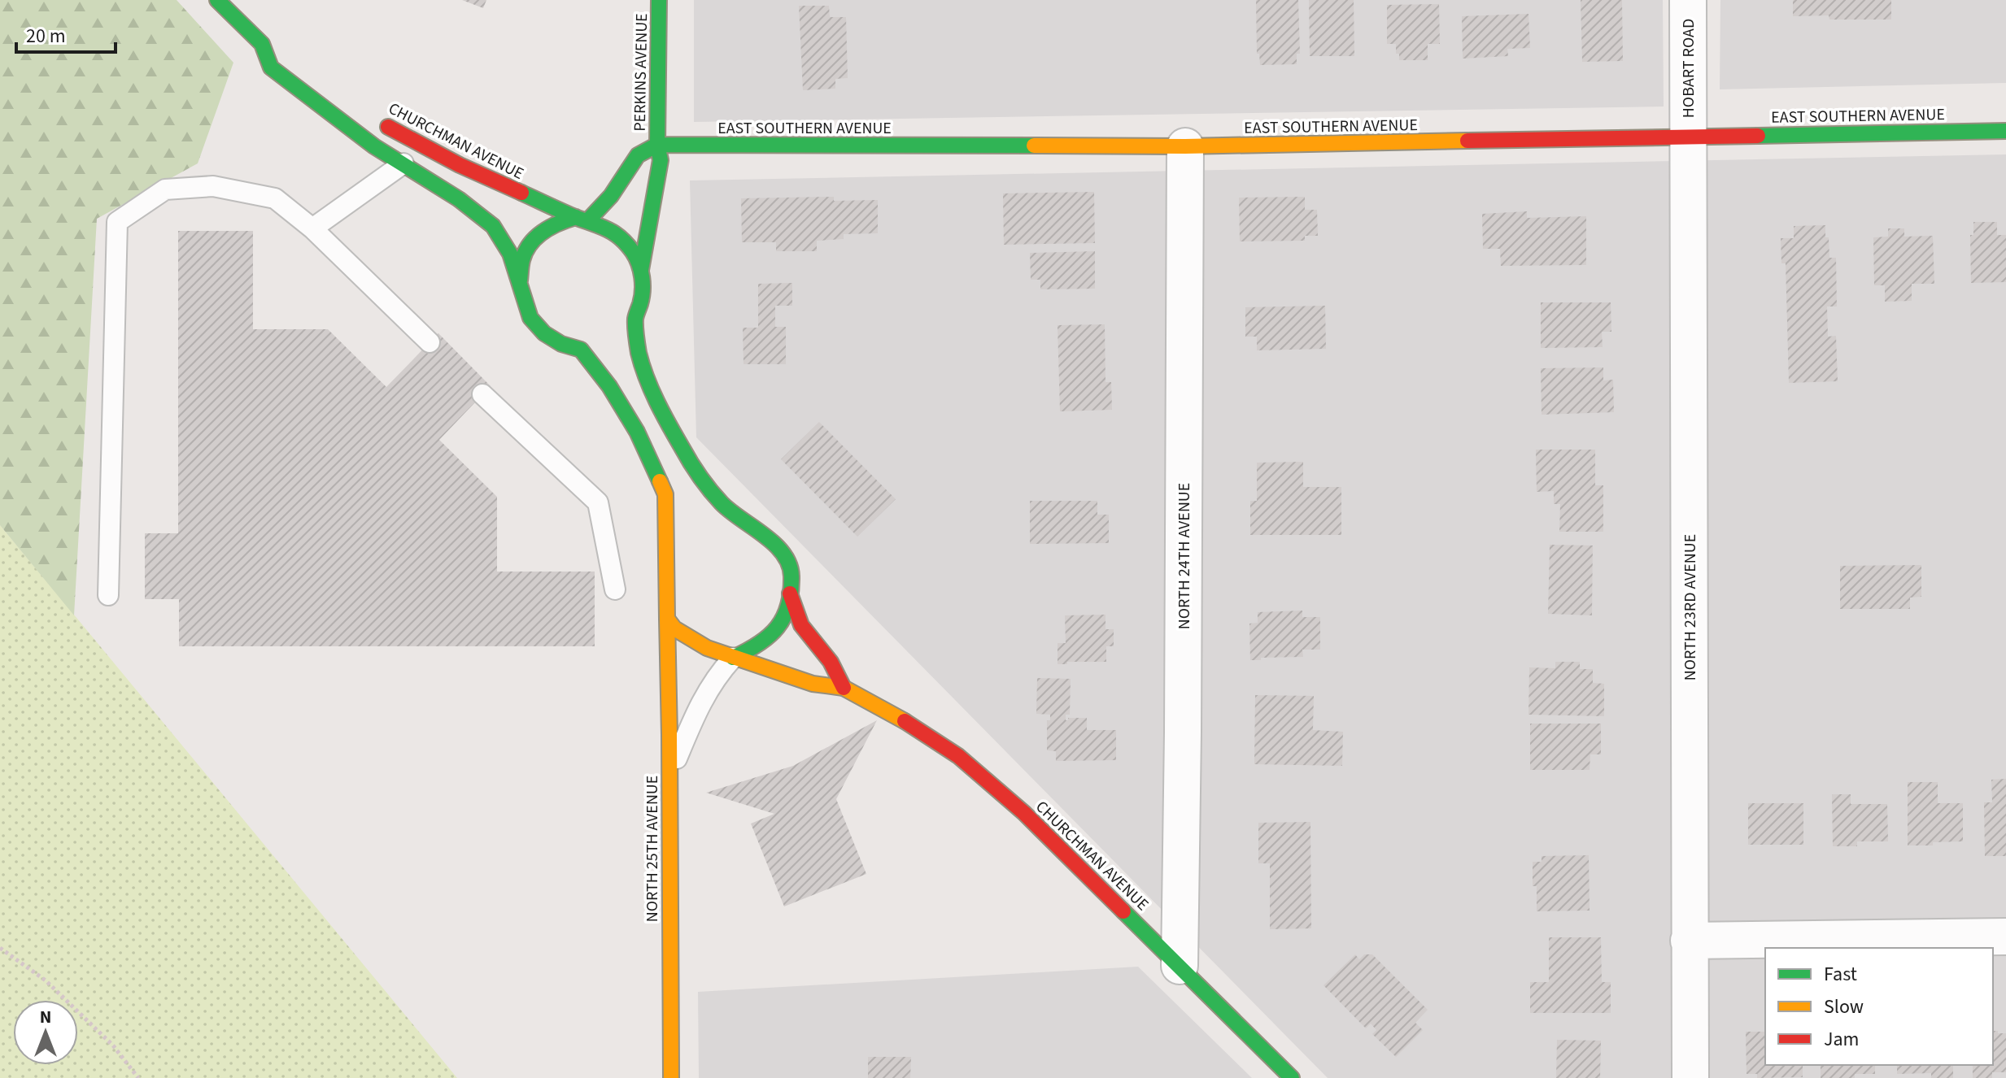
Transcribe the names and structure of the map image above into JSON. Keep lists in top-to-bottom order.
{
  "streets": {
    "main road": [
      "PERKINS AVENUE",
      "EAST SOUTHERN AVENUE",
      "CHURCHMAN AVENUE",
      "NORTH 25TH AVENUE"
    ],
    "street": ["HOBART ROAD", "NORTH 24TH AVENUE", "NORTH 23RD AVENUE"]
  },
  "crossings": [
    ["HOBART ROAD", "EAST SOUTHERN AVENUE"],
    ["HOBART ROAD", "NORTH 23RD AVENUE"],
    ["PERKINS AVENUE", "EAST SOUTHERN AVENUE"],
    ["PERKINS AVENUE", "CHURCHMAN AVENUE"],
    ["EAST SOUTHERN AVENUE", "NORTH 24TH AVENUE"],
    ["EAST SOUTHERN AVENUE", "NORTH 23RD AVENUE"],
    ["CHURCHMAN AVENUE", "NORTH 24TH AVENUE"],
    ["CHURCHMAN AVENUE", "NORTH 25TH AVENUE"]
  ],
  "legend": ["Fast", "Slow", "Jam"],
  "scale_bar": "20 m",
  "north": "top"
}
